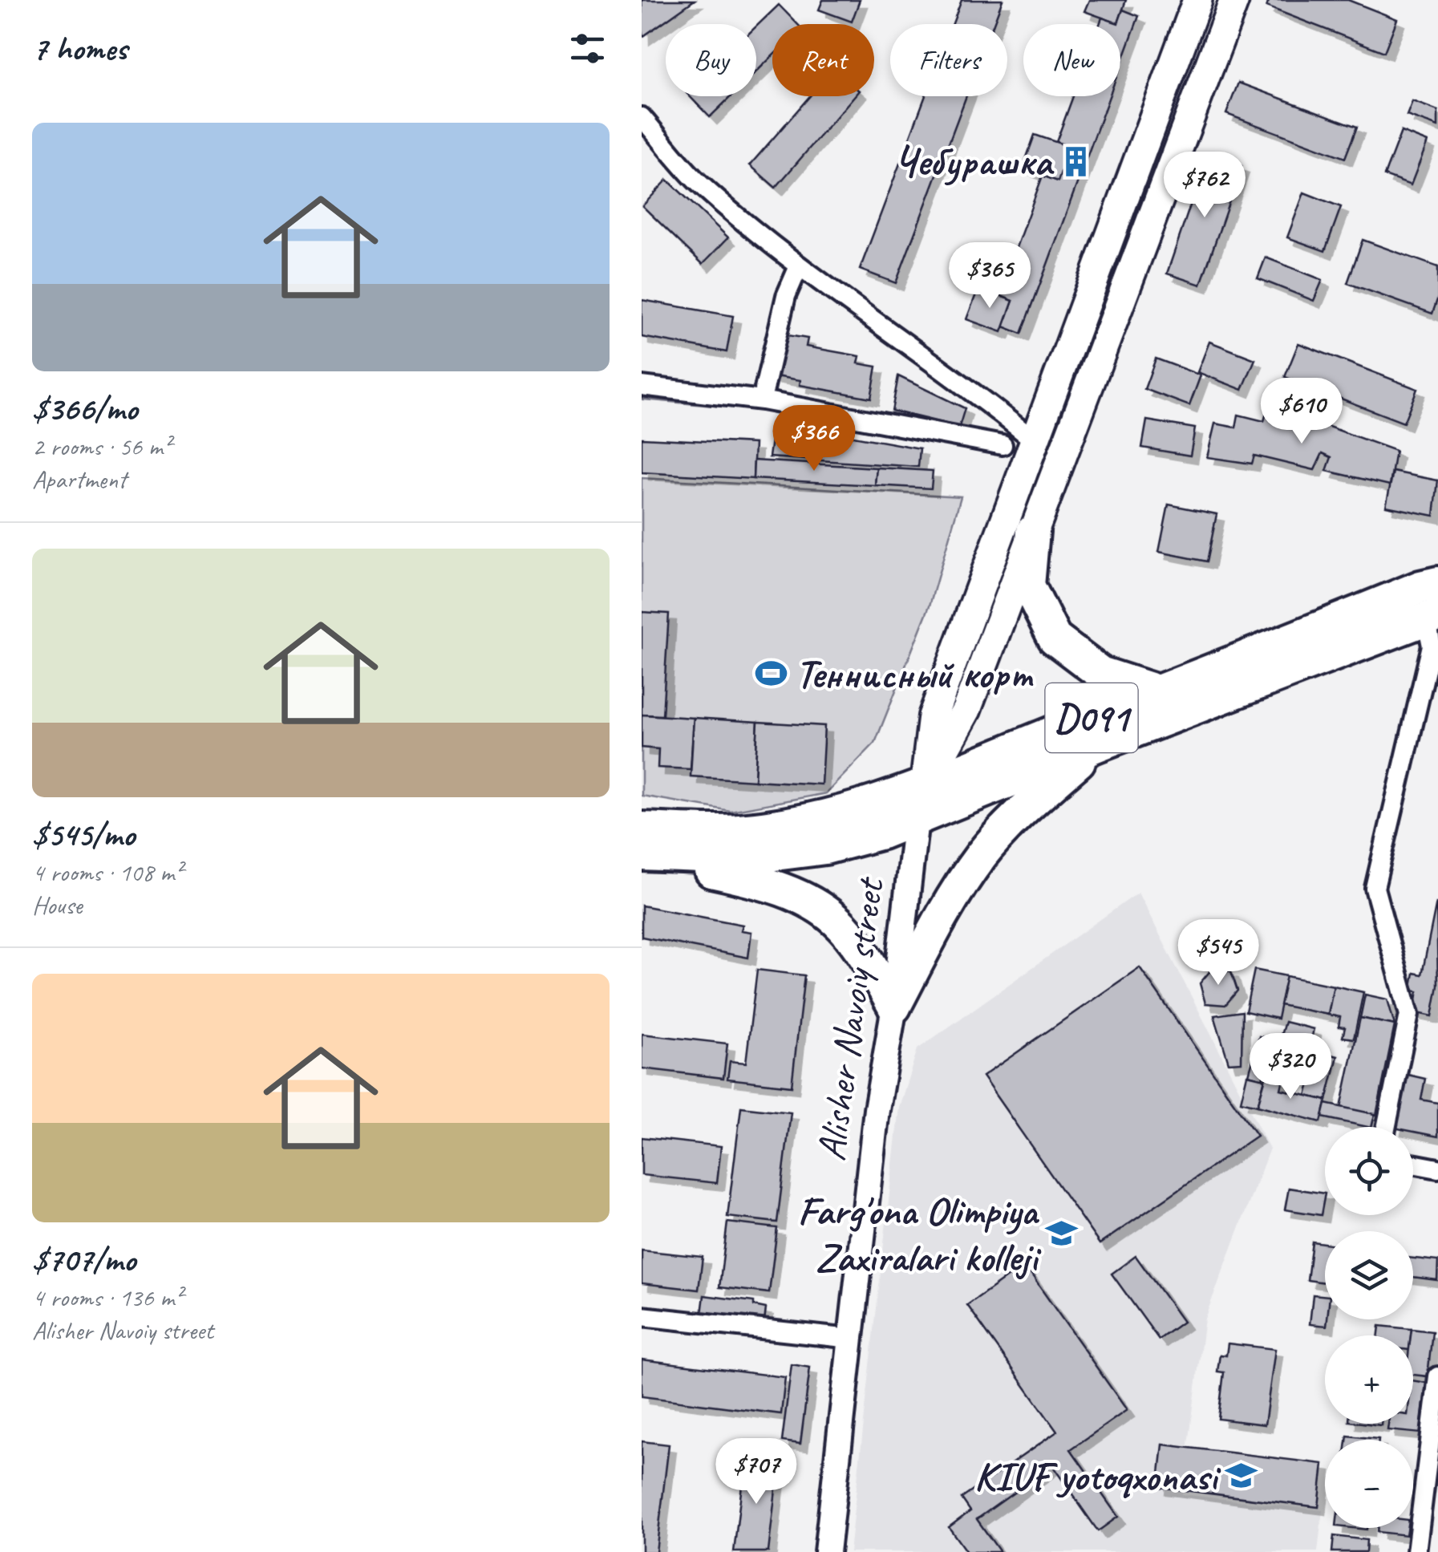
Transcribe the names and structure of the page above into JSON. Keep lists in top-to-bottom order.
{
  "streets": {
    "highway": ["D091"],
    "main road": ["Alisher Navoiy street"]
  },
  "crossings": [
    ["D091", "Alisher Navoiy street"]
  ],
  "places": {
    "building": ["Чебурашка"],
    "sports": ["Теннисный корт"],
    "school or university": ["Farg'ona Olimpiya Zaxiralari kolleji", "KIUF yotoqxonasi"]
  },
  "page": {
    "heading": "7 homes",
    "chip": [
      "Buy",
      "Rent",
      "Filters",
      "New"
    ],
    "list": [
      {
        "name": "$366/mo",
        "note": "2 rooms · 56 m² · Apartment"
      },
      {
        "name": "$545/mo",
        "note": "4 rooms · 108 m² · House"
      },
      {
        "name": "$707/mo",
        "note": "4 rooms · 136 m² · Alisher Navoiy street"
      }
    ],
    "price": [
      "$762",
      "$365",
      "$610",
      "$366",
      "$545",
      "$320",
      "$707"
    ],
    "map_buttons": ["+", "−"]
  }
}
